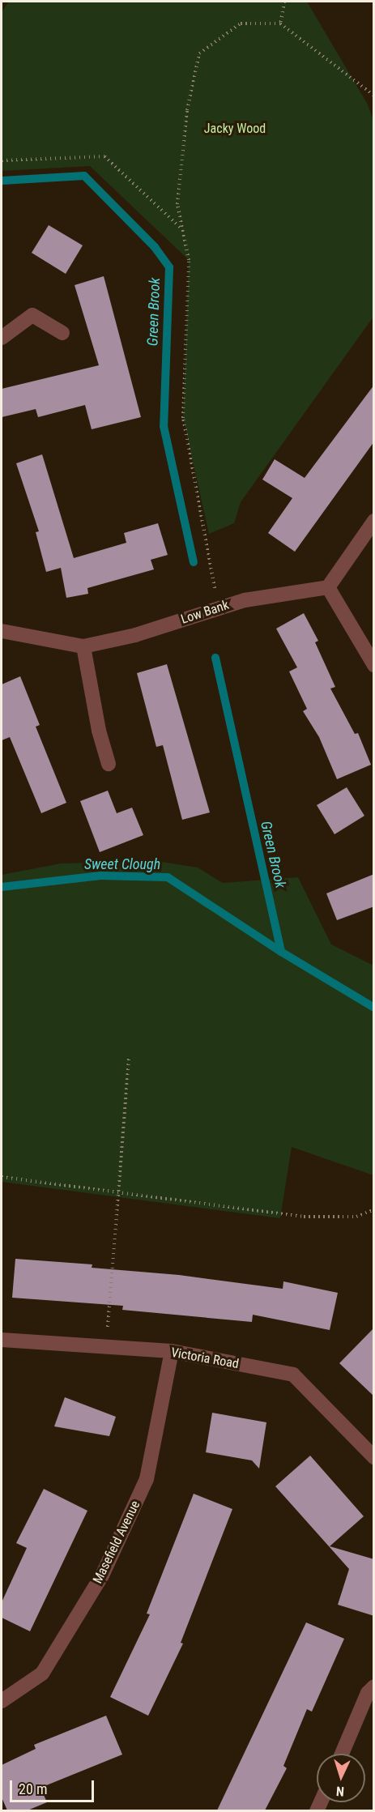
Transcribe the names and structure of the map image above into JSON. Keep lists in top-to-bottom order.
{
  "streets": {
    "street": ["Low Bank", "Victoria Road", "Masefield Avenue"]
  },
  "crossings": [
    ["Victoria Road", "Masefield Avenue"]
  ],
  "water": ["Green Brook", "Sweet Clough"],
  "parks": ["Jacky Wood"],
  "scale_bar": "20 m",
  "north": "bottom"
}
